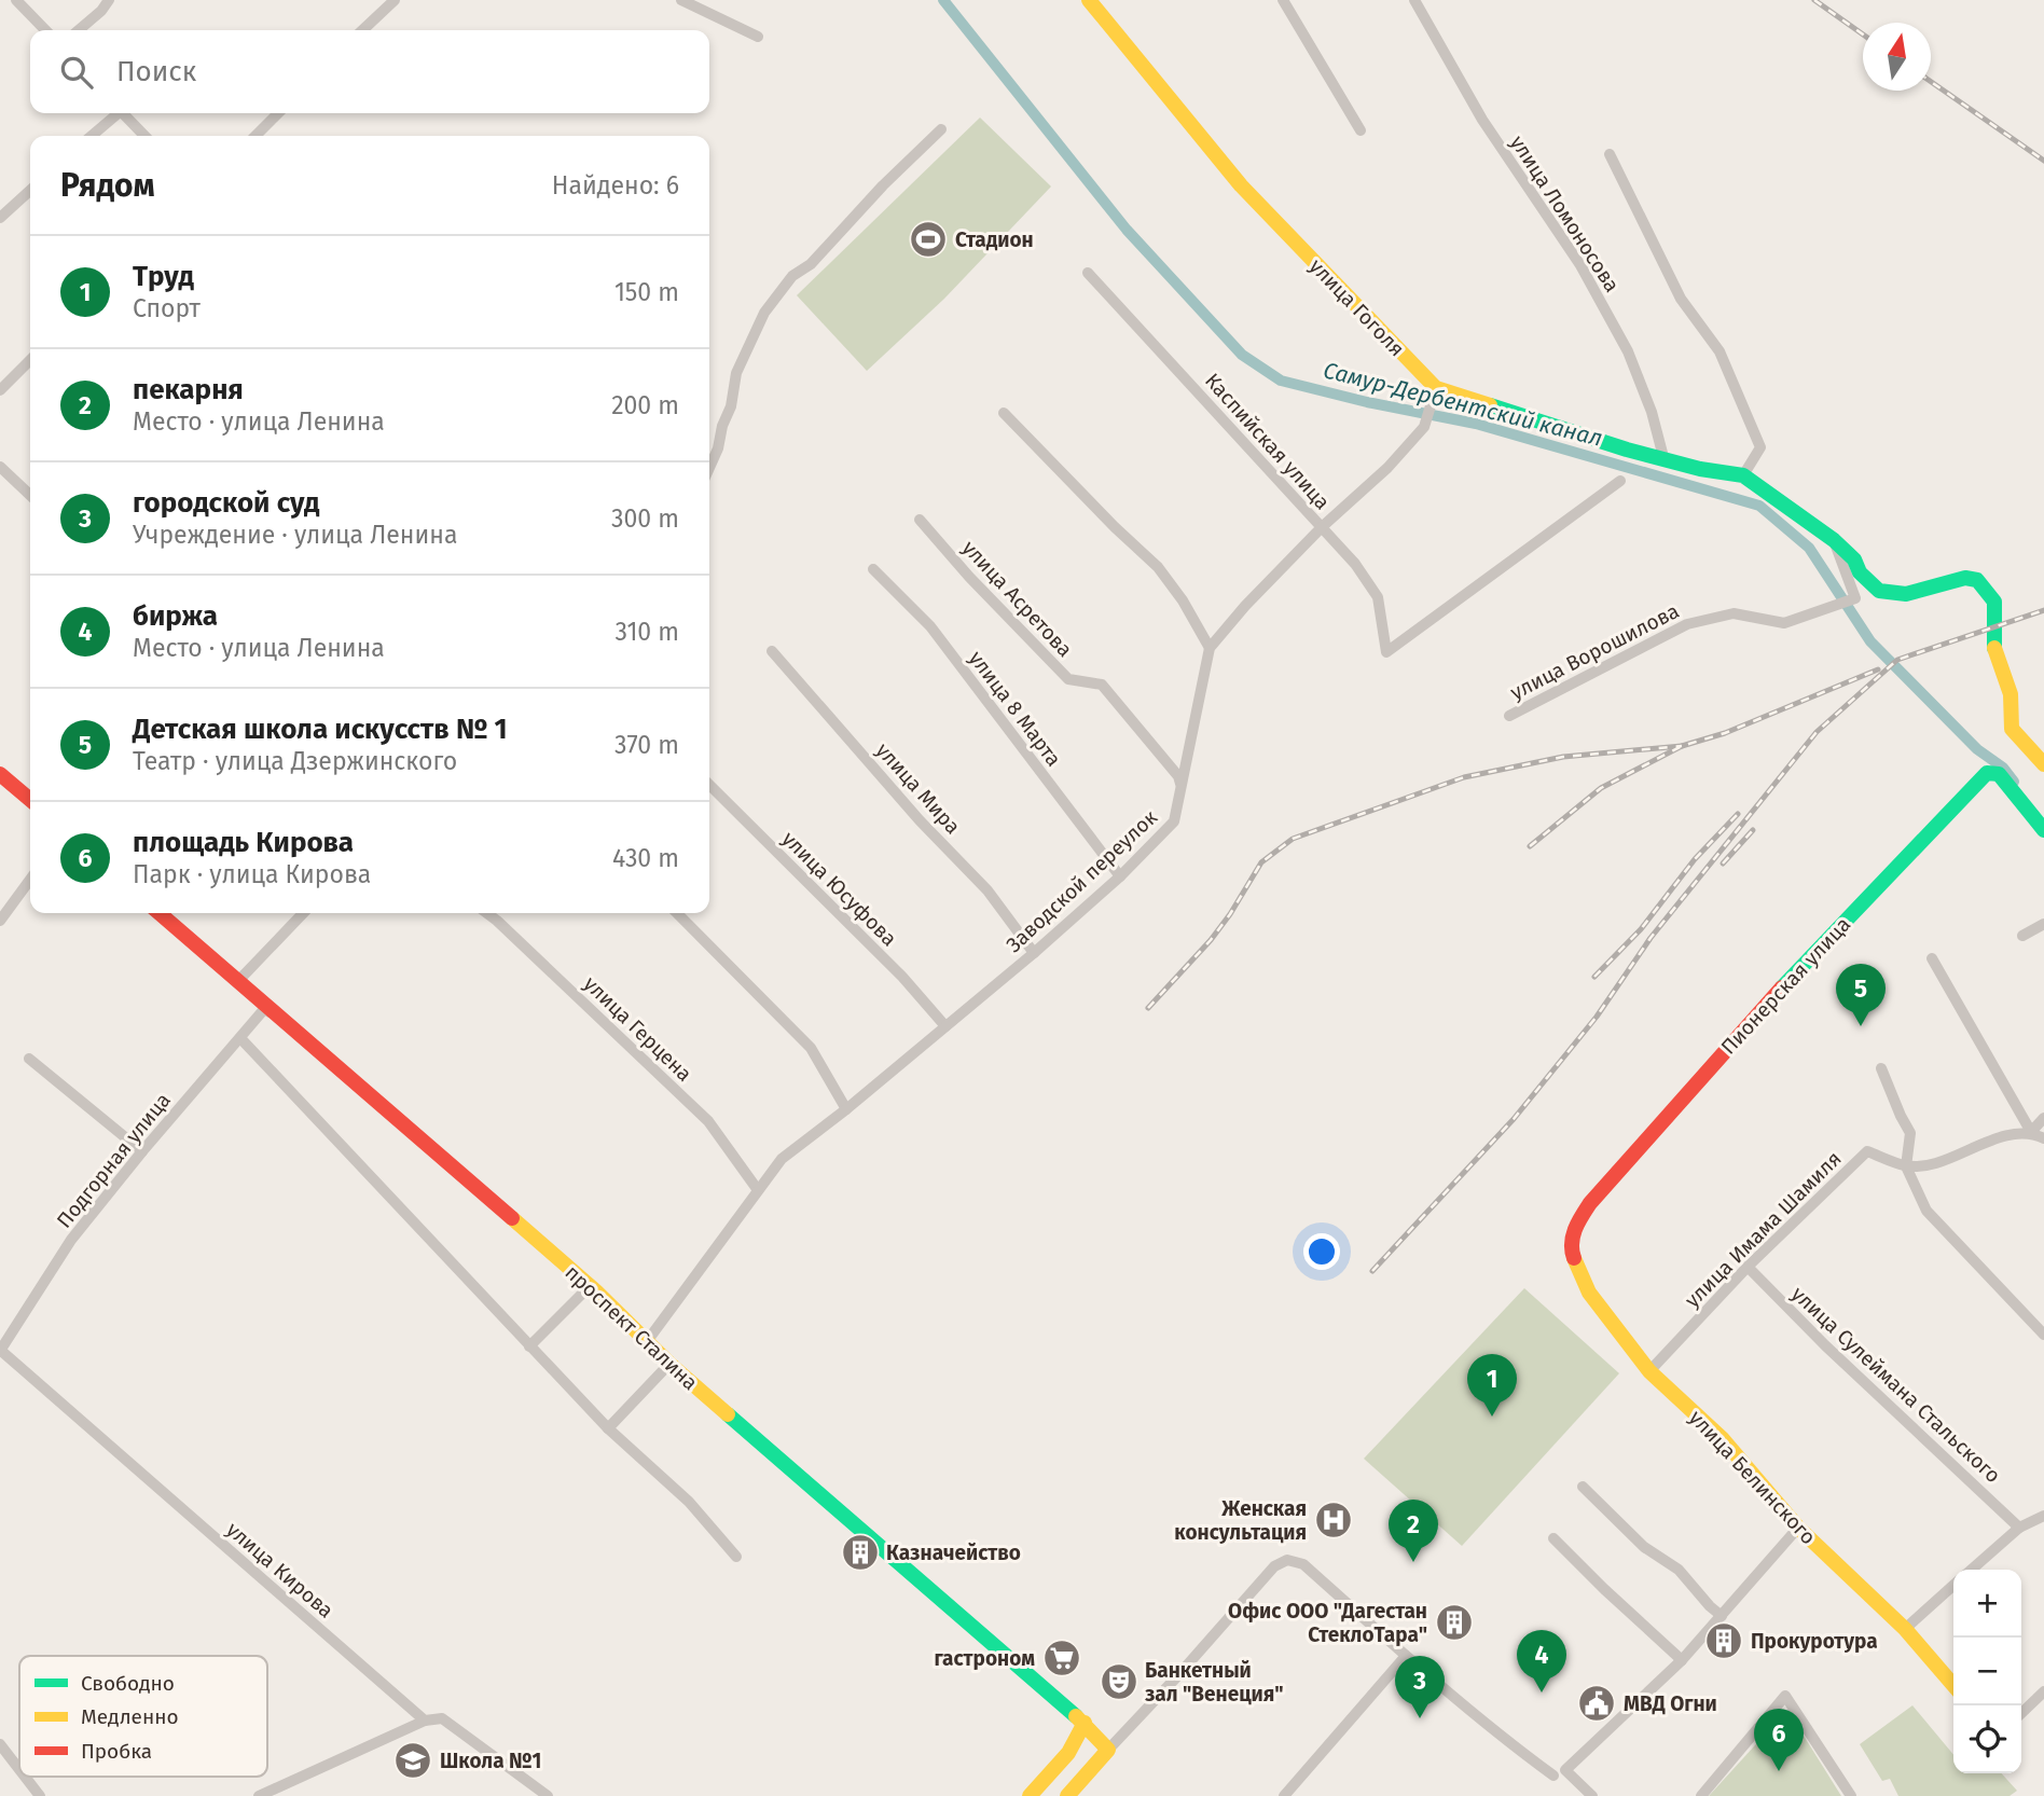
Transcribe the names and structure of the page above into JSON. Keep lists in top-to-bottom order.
{
  "streets": {
    "street": [
      "улица Ломоносова",
      "улица Гоголя",
      "Каспийская улица",
      "улица Асретова",
      "улица Ворошилова",
      "улица 8 Марта",
      "улица Мира",
      "Заводской переулок",
      "улица Юсуфова",
      "Пионерская улица",
      "улица Герцена",
      "Подгорная улица",
      "улица Имама Шамиля",
      "проспект Сталина",
      "улица Сулеймана Стальского",
      "улица Белинского",
      "улица Кирова"
    ]
  },
  "crossings": [
    ["улица Ломоносова", "улица Гоголя"],
    ["улица Гоголя", "улица Ворошилова"],
    ["улица Гоголя", "Заводской переулок"],
    ["Каспийская улица", "Заводской переулок"],
    ["улица Асретова", "Заводской переулок"],
    ["улица 8 Марта", "Заводской переулок"],
    ["улица Мира", "Заводской переулок"],
    ["Заводской переулок", "улица Юсуфова"],
    ["Заводской переулок", "улица Герцена"],
    ["Заводской переулок", "проспект Сталина"],
    ["Пионерская улица", "улица Белинского"],
    ["Подгорная улица", "проспект Сталина"],
    ["Подгорная улица", "улица Кирова"],
    ["улица Имама Шамиля", "улица Сулеймана Стальского"],
    ["улица Имама Шамиля", "улица Белинского"]
  ],
  "water": ["Самур-Дербентский канал"],
  "places": {
    "sports": ["Стадион"],
    "hospital": ["Женская консультация"],
    "building": ["Казначейство", "Офис ООО \"Дагестан СтеклоТара\"", "Прокуротура"],
    "supermarket": ["гастроном"],
    "theatre": ["Банкетный зал \"Венеция\""],
    "public building": ["МВД Огни"],
    "school or university": ["Школа №1"]
  },
  "legend": ["Свободно", "Медленно", "Пробка"],
  "north": "top",
  "page": {
    "search": "Поиск",
    "heading": ["Рядом", "Найдено: 6"],
    "list": [
      {
        "mark": "1",
        "name": "Труд",
        "note": "Спорт",
        "value": "150 m"
      },
      {
        "mark": "2",
        "name": "пекарня",
        "note": "Место · улица Ленина",
        "value": "200 m"
      },
      {
        "mark": "3",
        "name": "городской суд",
        "note": "Учреждение · улица Ленина",
        "value": "300 m"
      },
      {
        "mark": "4",
        "name": "биржа",
        "note": "Место · улица Ленина",
        "value": "310 m"
      },
      {
        "mark": "5",
        "name": "Детская школа искусств № 1",
        "note": "Театр · улица Дзержинского",
        "value": "370 m"
      },
      {
        "mark": "6",
        "name": "площадь Кирова",
        "note": "Парк · улица Кирова",
        "value": "430 m"
      }
    ],
    "pins": [
      "5",
      "1",
      "2",
      "4",
      "3",
      "6"
    ],
    "map_buttons": ["+", "−"]
  }
}
